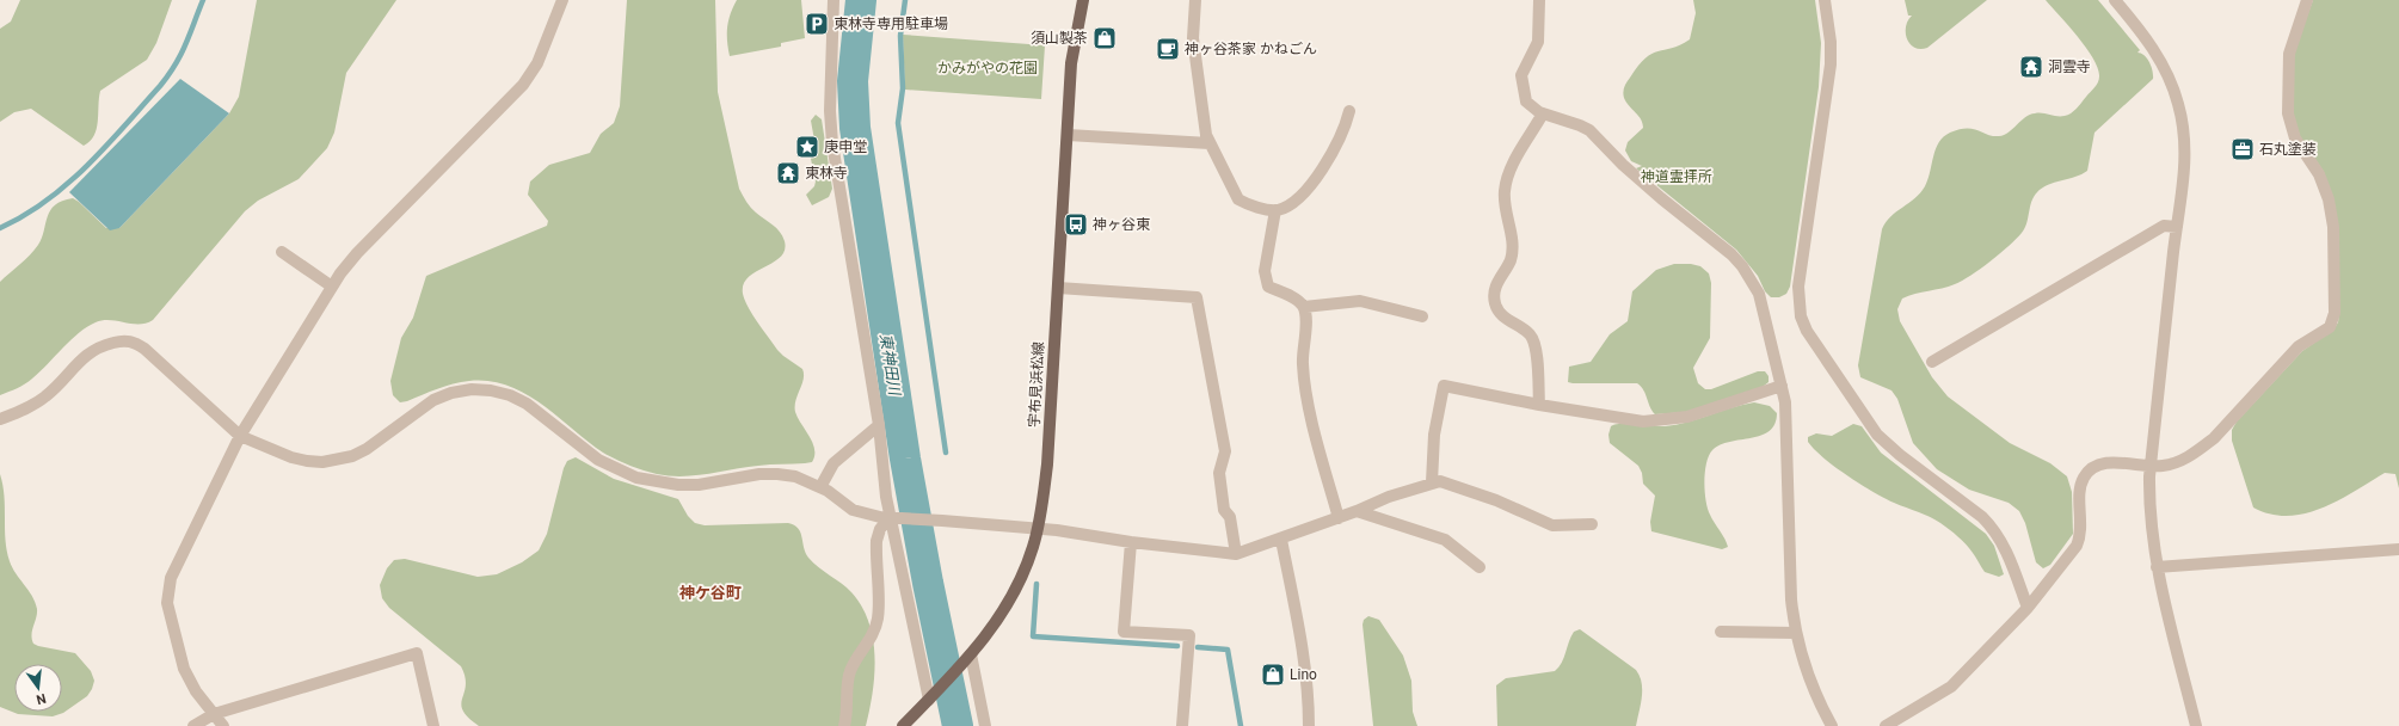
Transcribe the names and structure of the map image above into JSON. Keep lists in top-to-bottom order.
{
  "streets": {
    "main road": ["宇布見浜松線"]
  },
  "districts": ["神ケ谷町"],
  "water": ["東神田川"],
  "parks": ["かみがやの花園", "神道霊拝所"],
  "places": {
    "parking": ["東林寺専用駐車場"],
    "shop": ["須山製茶", "Lino"],
    "cafe": ["神ヶ谷茶家 かねごん"],
    "temple": ["洞雲寺", "東林寺"],
    "place": ["庚申堂"],
    "office": ["石丸塗装"],
    "bus stop": ["神ヶ谷東"]
  },
  "north": "bottom"
}
